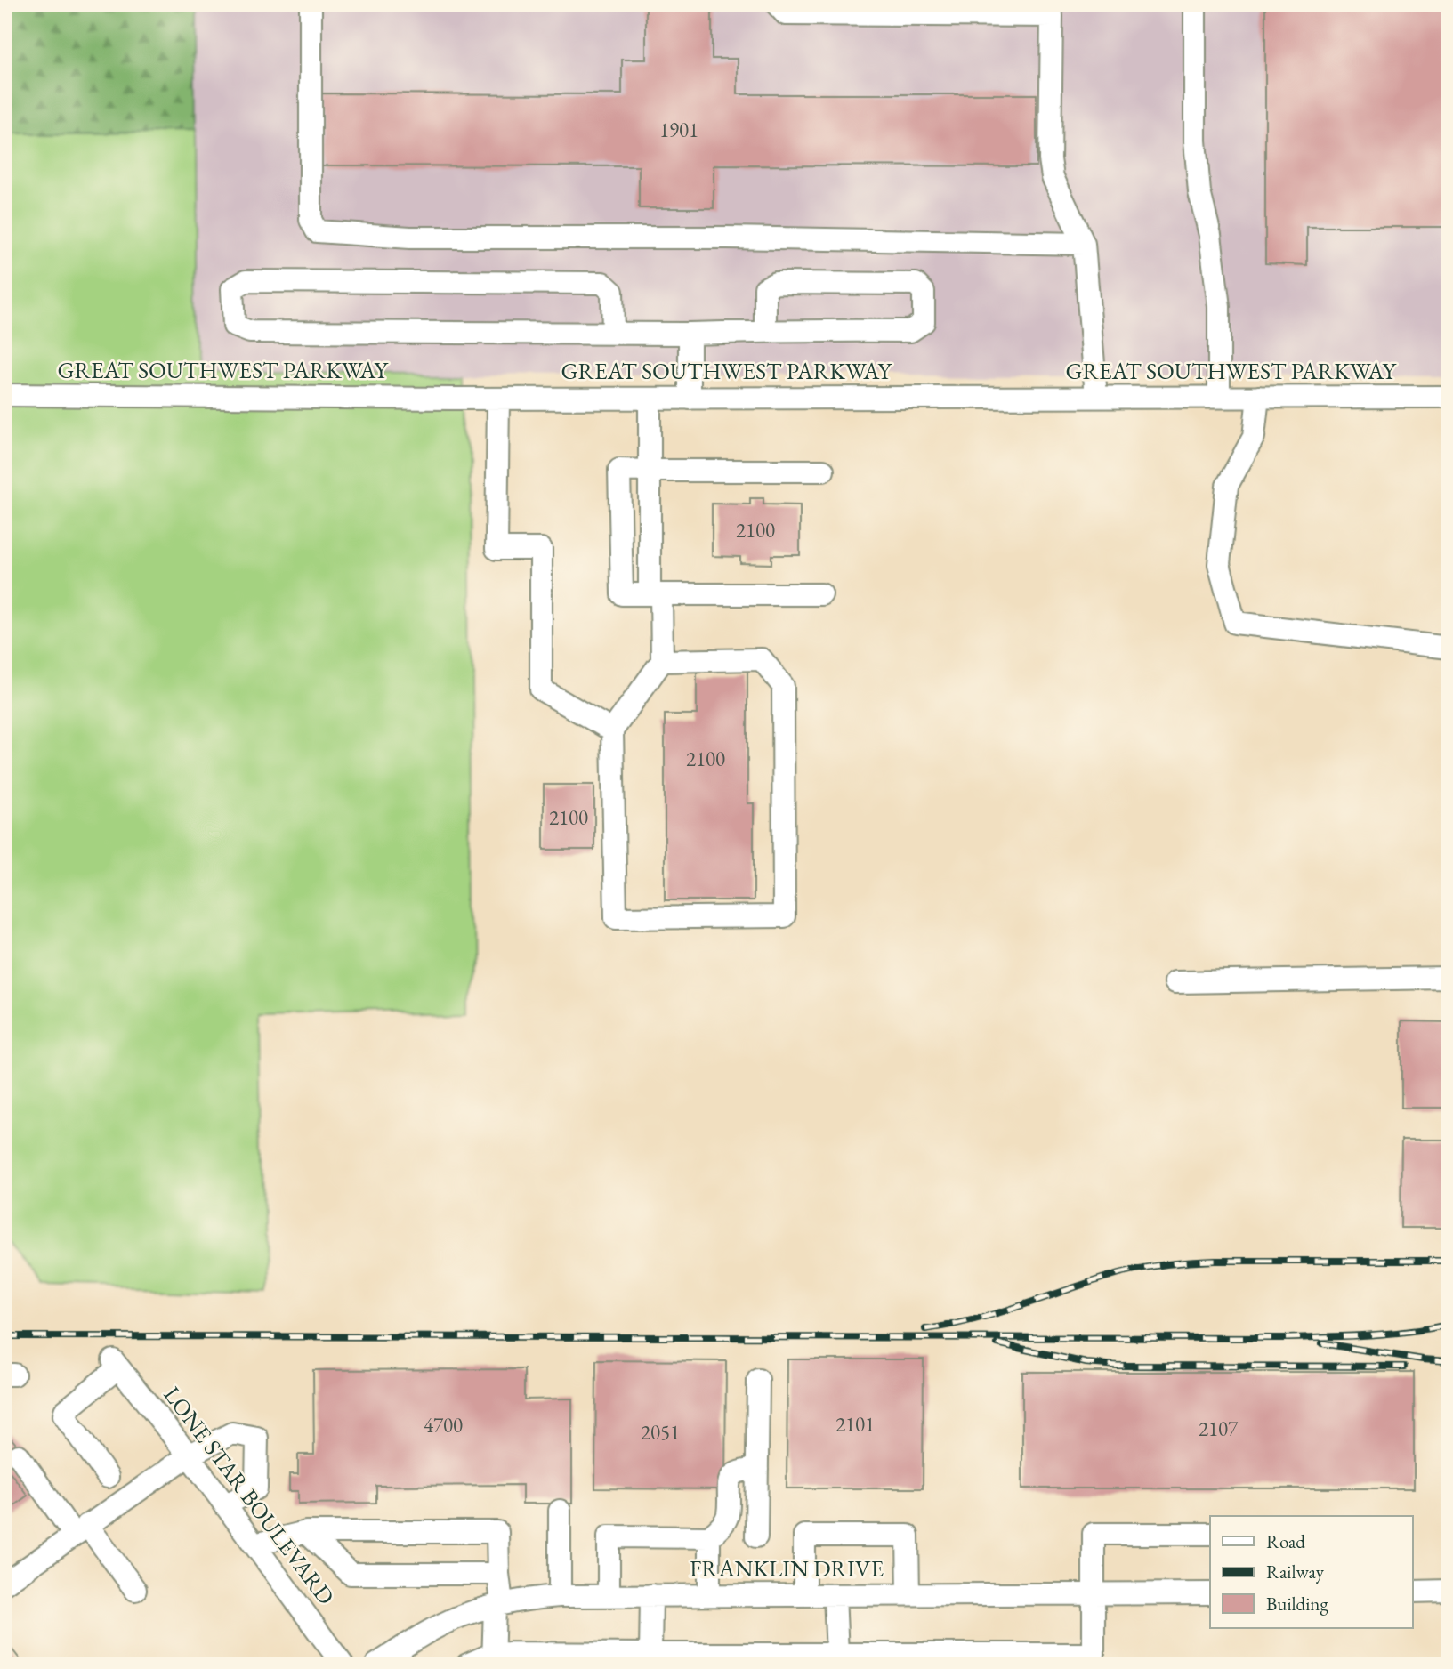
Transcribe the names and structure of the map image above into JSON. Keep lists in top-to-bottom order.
{
  "streets": {
    "street": ["GREAT SOUTHWEST PARKWAY", "LONE STAR BOULEVARD", "FRANKLIN DRIVE"]
  },
  "house_numbers": [
    "1901",
    "2100",
    "2100",
    "2100",
    "2101",
    "4700",
    "2107",
    "2051"
  ],
  "legend": ["Road", "Railway", "Building"]
}
